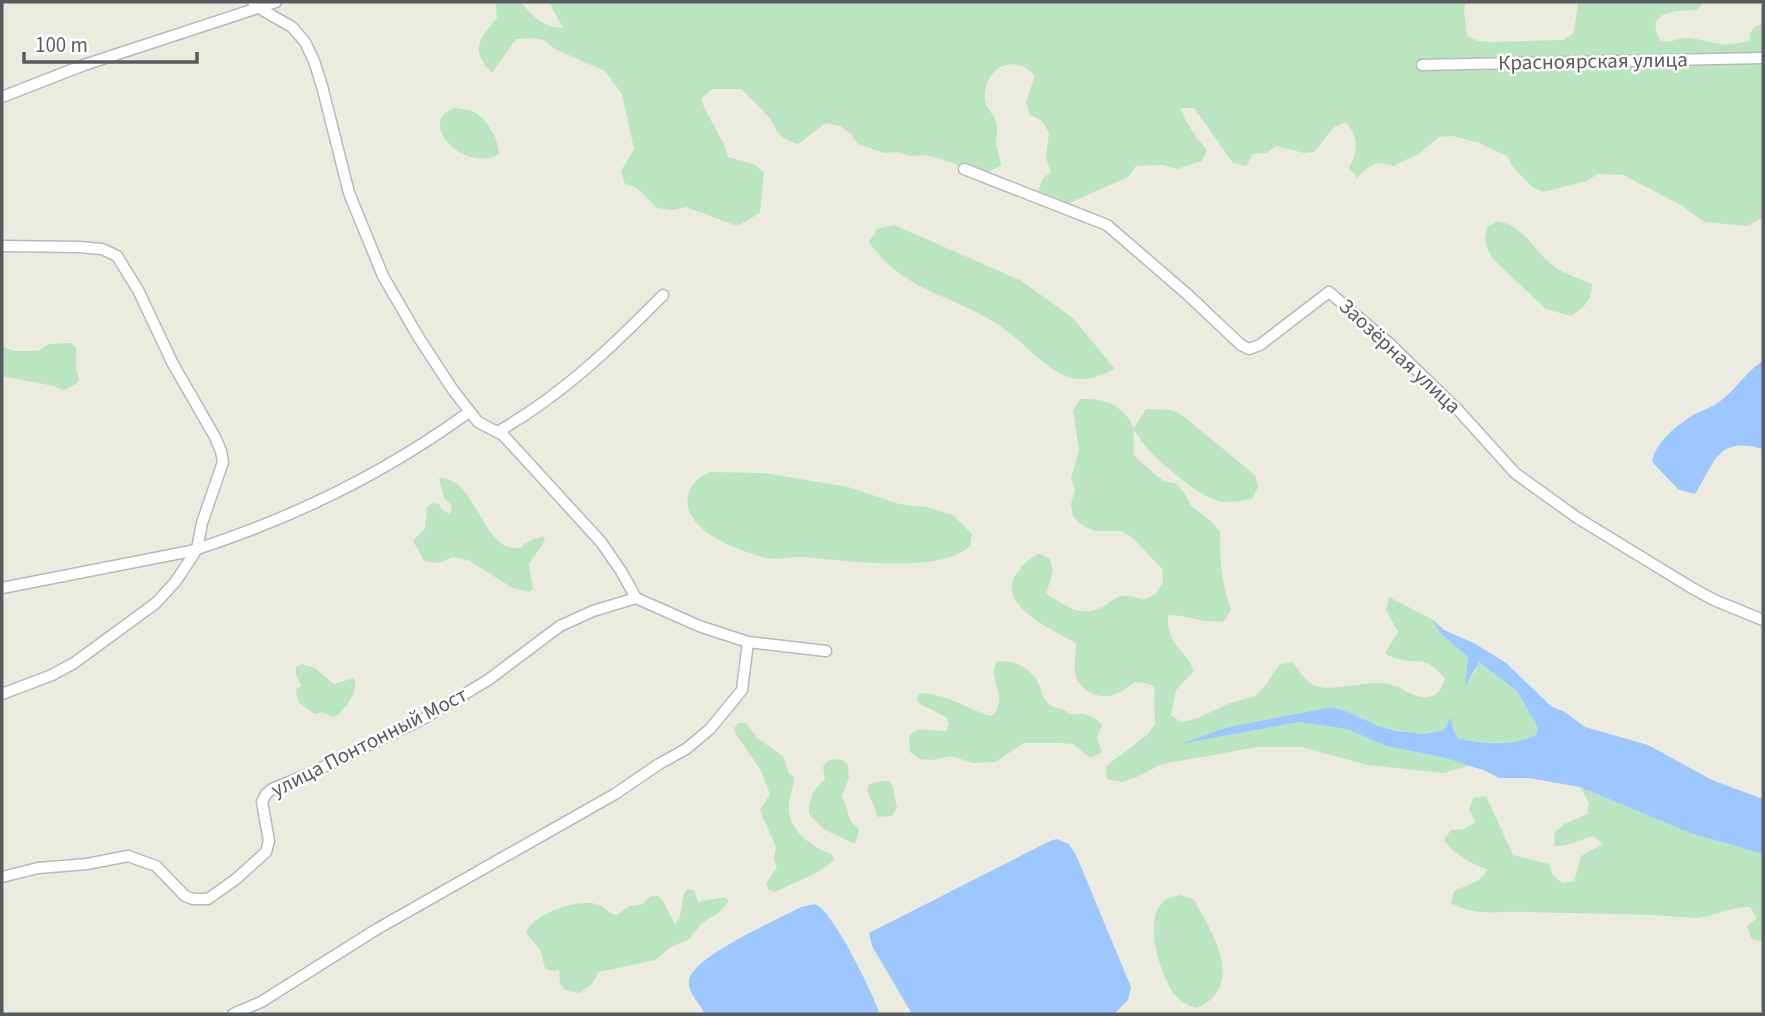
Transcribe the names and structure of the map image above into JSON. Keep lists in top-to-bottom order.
{
  "streets": {
    "street": ["Красноярская улица", "Заозёрная улица", "улица Понтонный Мост"]
  },
  "scale_bar": "100 m"
}
